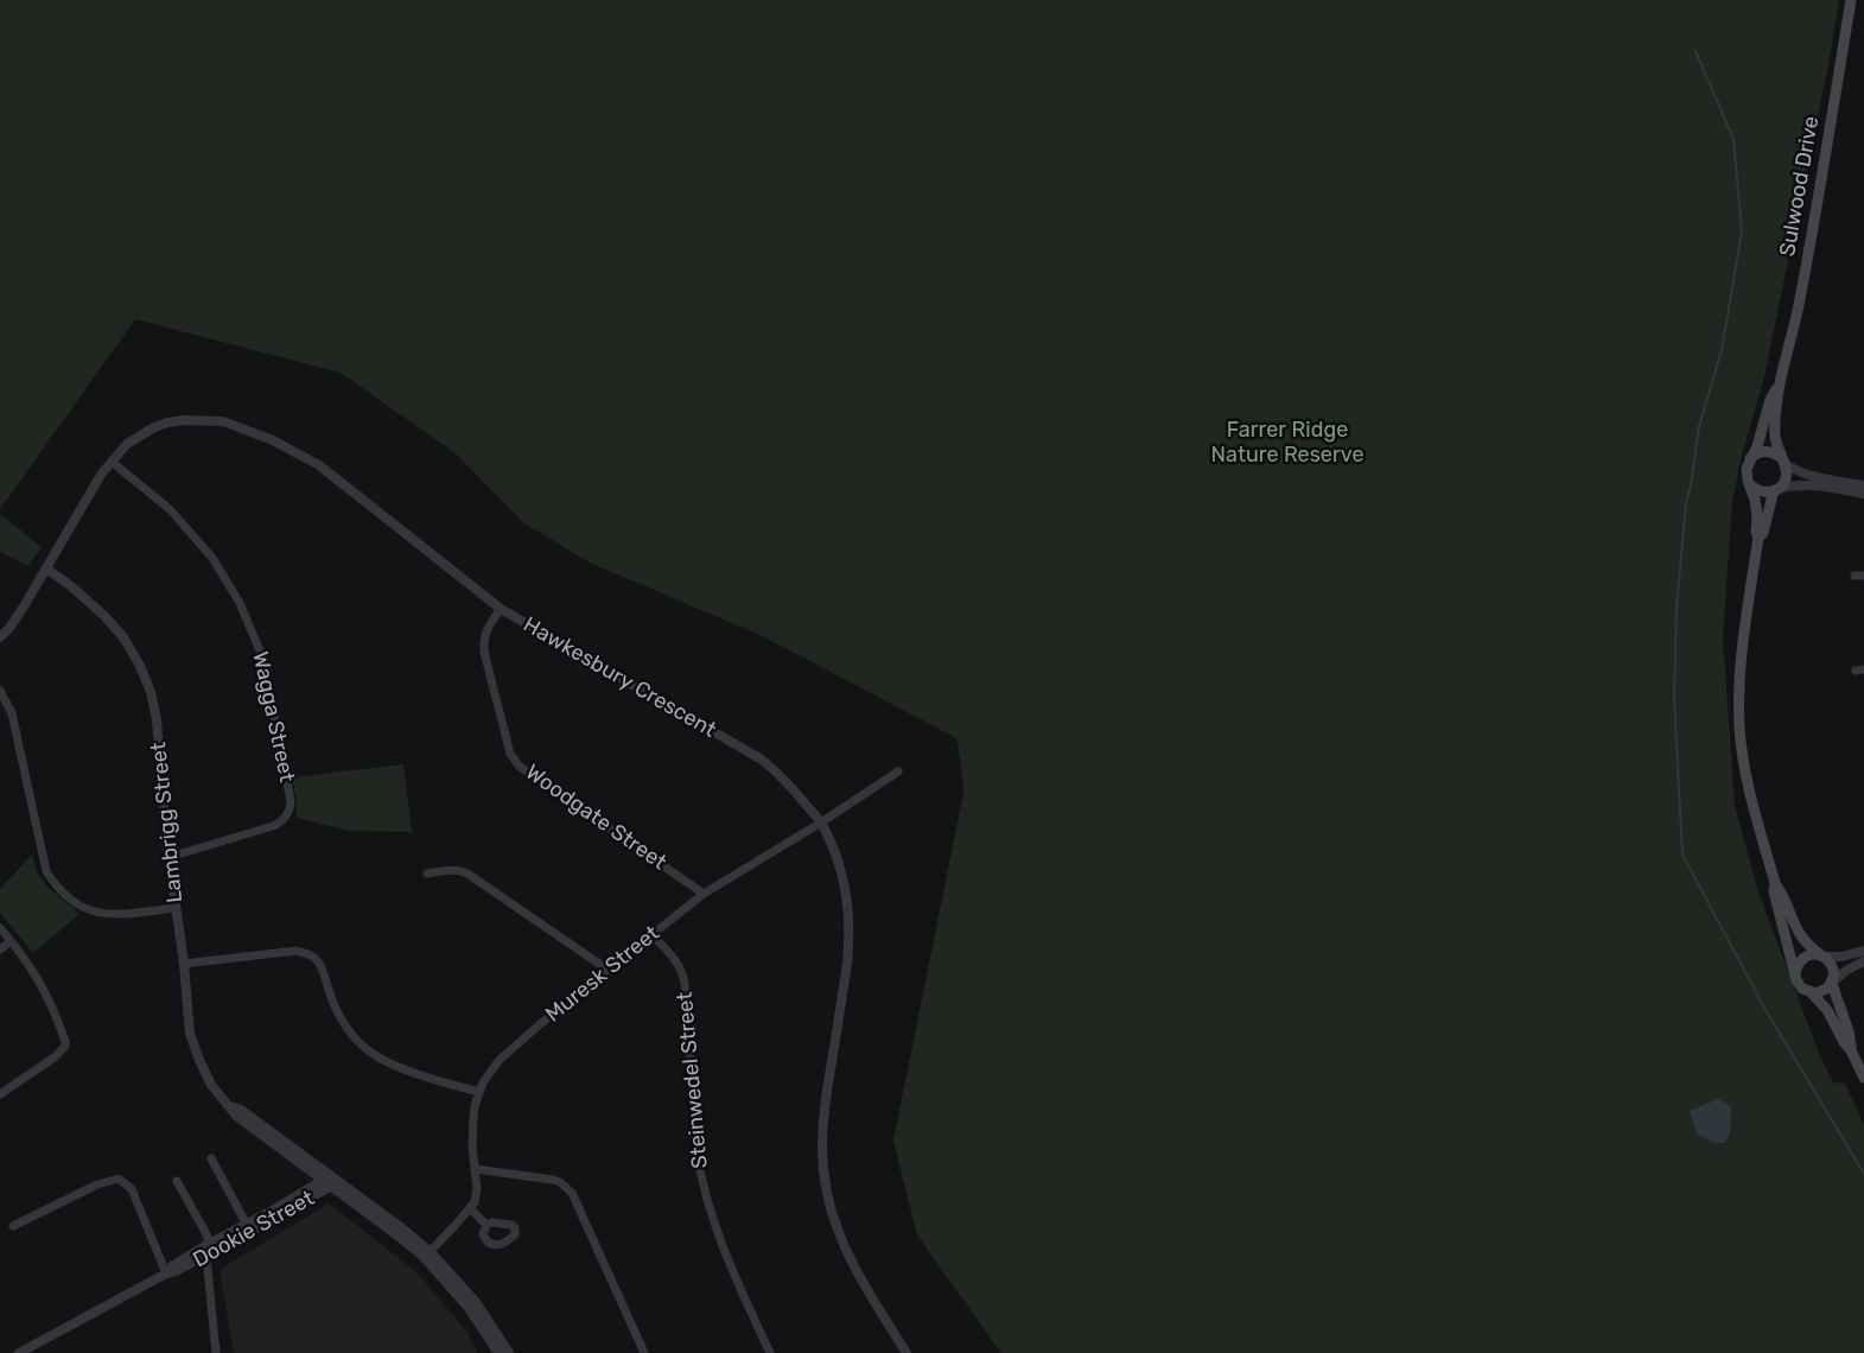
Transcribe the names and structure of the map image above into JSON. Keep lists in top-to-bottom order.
{
  "streets": {
    "main road": ["Sulwood Drive"],
    "street": [
      "Hawkesbury Crescent",
      "Wagga Street",
      "Woodgate Street",
      "Lambrigg Street",
      "Muresk Street",
      "Steinwedel Street",
      "Dookie Street"
    ]
  },
  "crossings": [
    ["Hawkesbury Crescent", "Wagga Street"],
    ["Hawkesbury Crescent", "Woodgate Street"],
    ["Hawkesbury Crescent", "Lambrigg Street"],
    ["Hawkesbury Crescent", "Muresk Street"],
    ["Wagga Street", "Lambrigg Street"],
    ["Woodgate Street", "Muresk Street"],
    ["Lambrigg Street", "Dookie Street"],
    ["Muresk Street", "Steinwedel Street"]
  ],
  "parks": ["Farrer Ridge Nature Reserve"]
}
